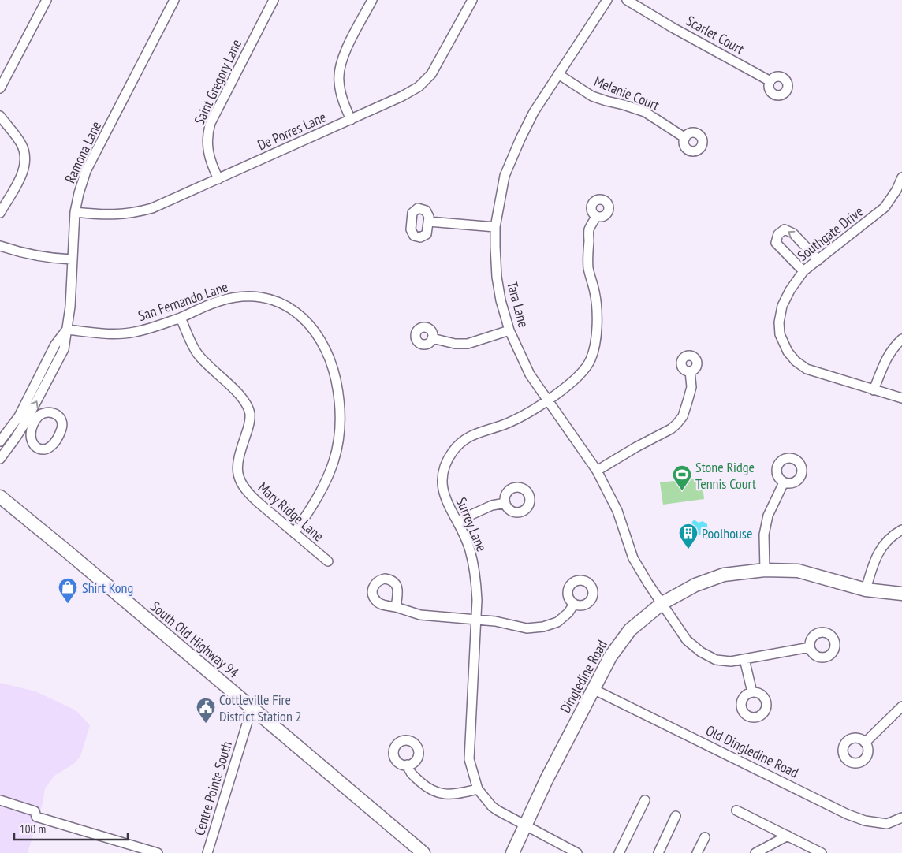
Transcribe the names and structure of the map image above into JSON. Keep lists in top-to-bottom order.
{
  "streets": {
    "street": [
      "Scarlet Court",
      "Saint Gregory Lane",
      "Melanie Court",
      "De Porres Lane",
      "Ramona Lane",
      "Southgate Drive",
      "San Fernando Lane",
      "Tara Lane",
      "Mary Ridge Lane",
      "Surrey Lane",
      "South Old Highway 94",
      "Dingledine Road",
      "Old Dingledine Road",
      "Centre Pointe South"
    ]
  },
  "crossings": [
    ["Saint Gregory Lane", "De Porres Lane"],
    ["Melanie Court", "Tara Lane"],
    ["De Porres Lane", "Ramona Lane"],
    ["Ramona Lane", "San Fernando Lane"],
    ["San Fernando Lane", "Mary Ridge Lane"],
    ["Tara Lane", "Surrey Lane"],
    ["Tara Lane", "Dingledine Road"],
    ["South Old Highway 94", "Centre Pointe South"],
    ["Dingledine Road", "Old Dingledine Road"]
  ],
  "places": {
    "sports": ["Stone Ridge Tennis Court"],
    "building": ["Poolhouse"],
    "shop": ["Shirt Kong"],
    "public building": ["Cottleville Fire District Station 2"]
  },
  "scale_bar": "100 m"
}
